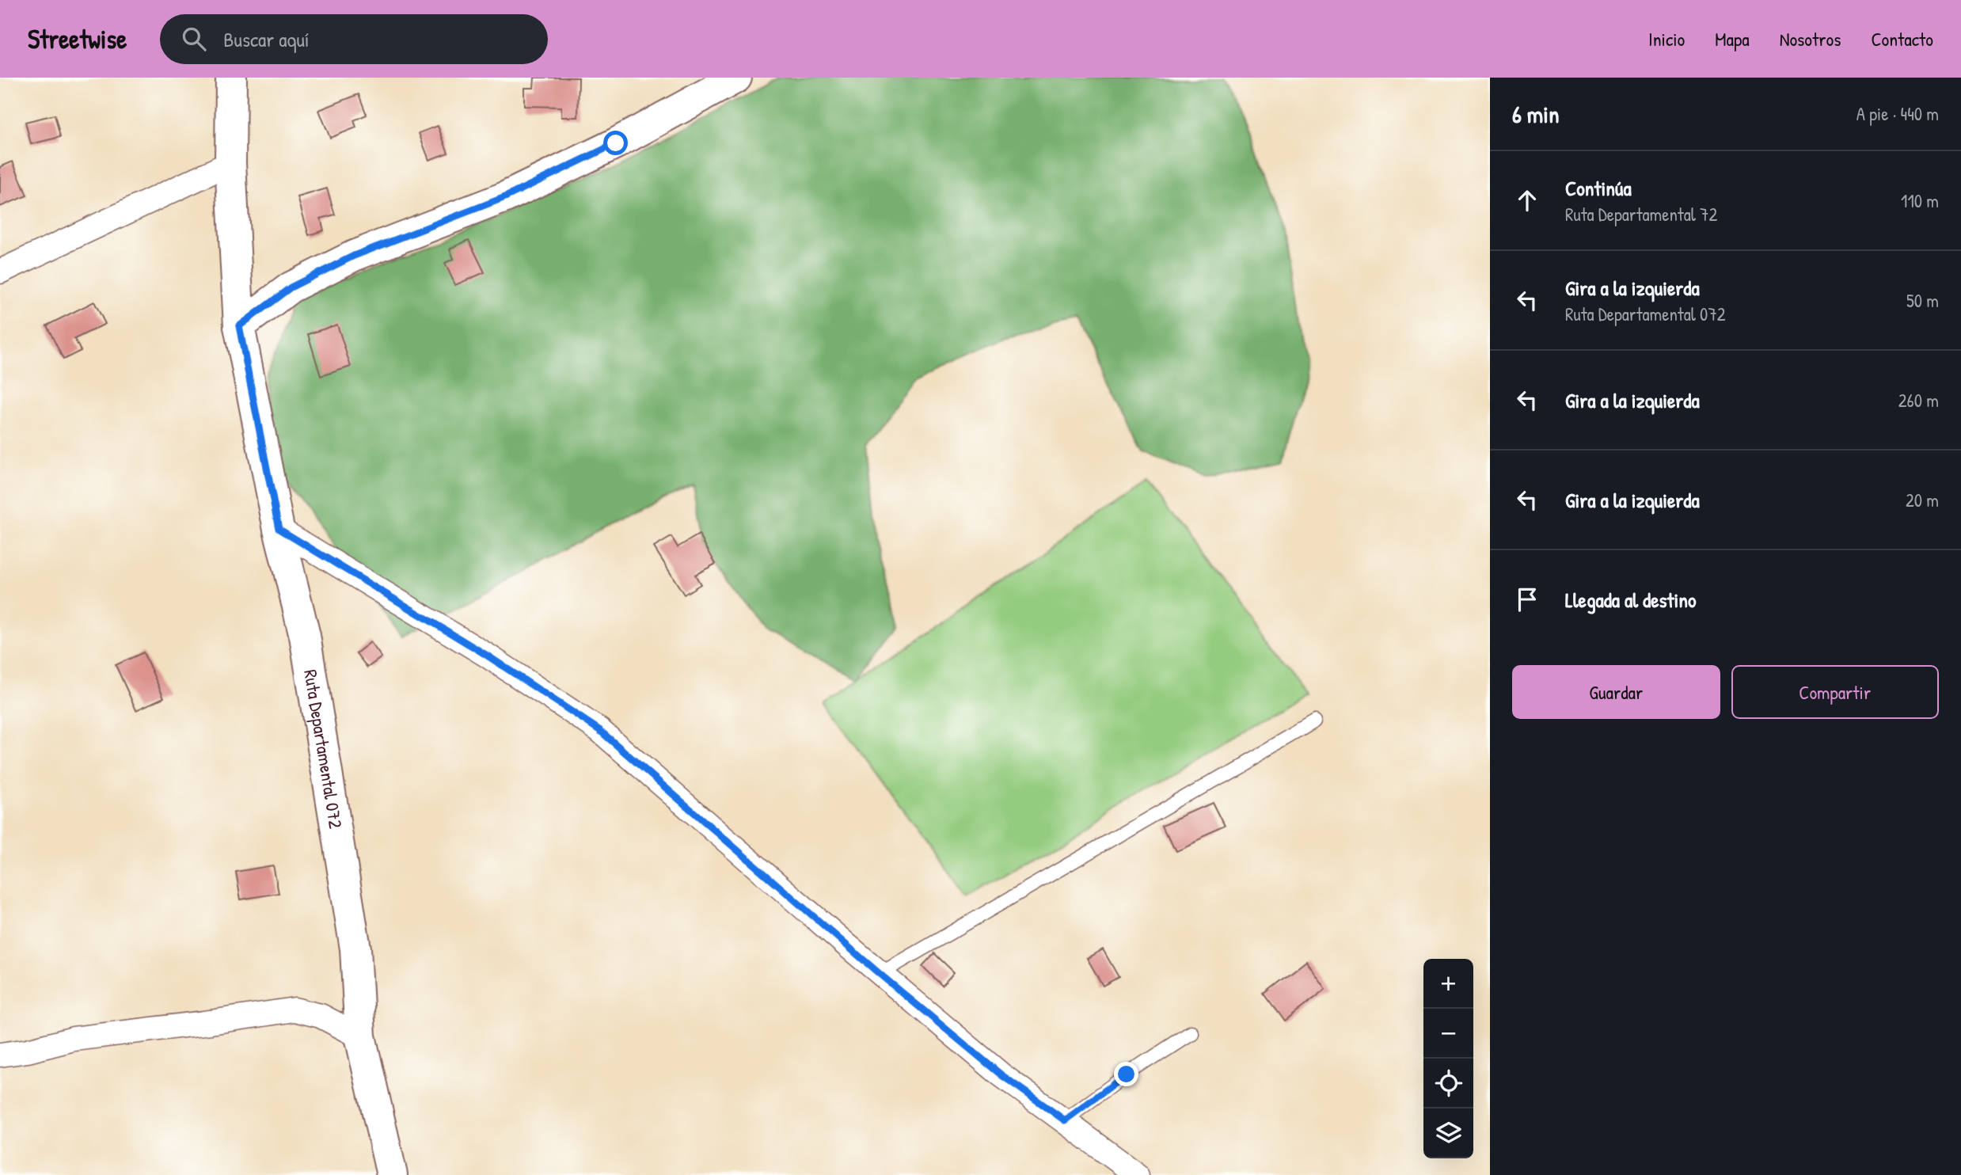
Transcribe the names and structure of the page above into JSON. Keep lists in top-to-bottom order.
{
  "streets": {
    "main road": ["Ruta Departamental 072"]
  },
  "page": {
    "header": "Streetwise",
    "search": "Buscar aquí",
    "nav": [
      "Inicio",
      "Mapa",
      "Nosotros",
      "Contacto"
    ],
    "heading": ["6 min", "A pie · 440 m"],
    "list": [
      ["Continúa", "Ruta Departamental 72", "110 m"],
      ["Gira a la izquierda", "Ruta Departamental 072", "50 m"],
      ["Gira a la izquierda", "260 m"],
      ["Gira a la izquierda", "20 m"],
      "Llegada al destino"
    ],
    "buttons": ["Guardar", "Compartir"],
    "map_buttons": ["+", "−"]
  }
}
